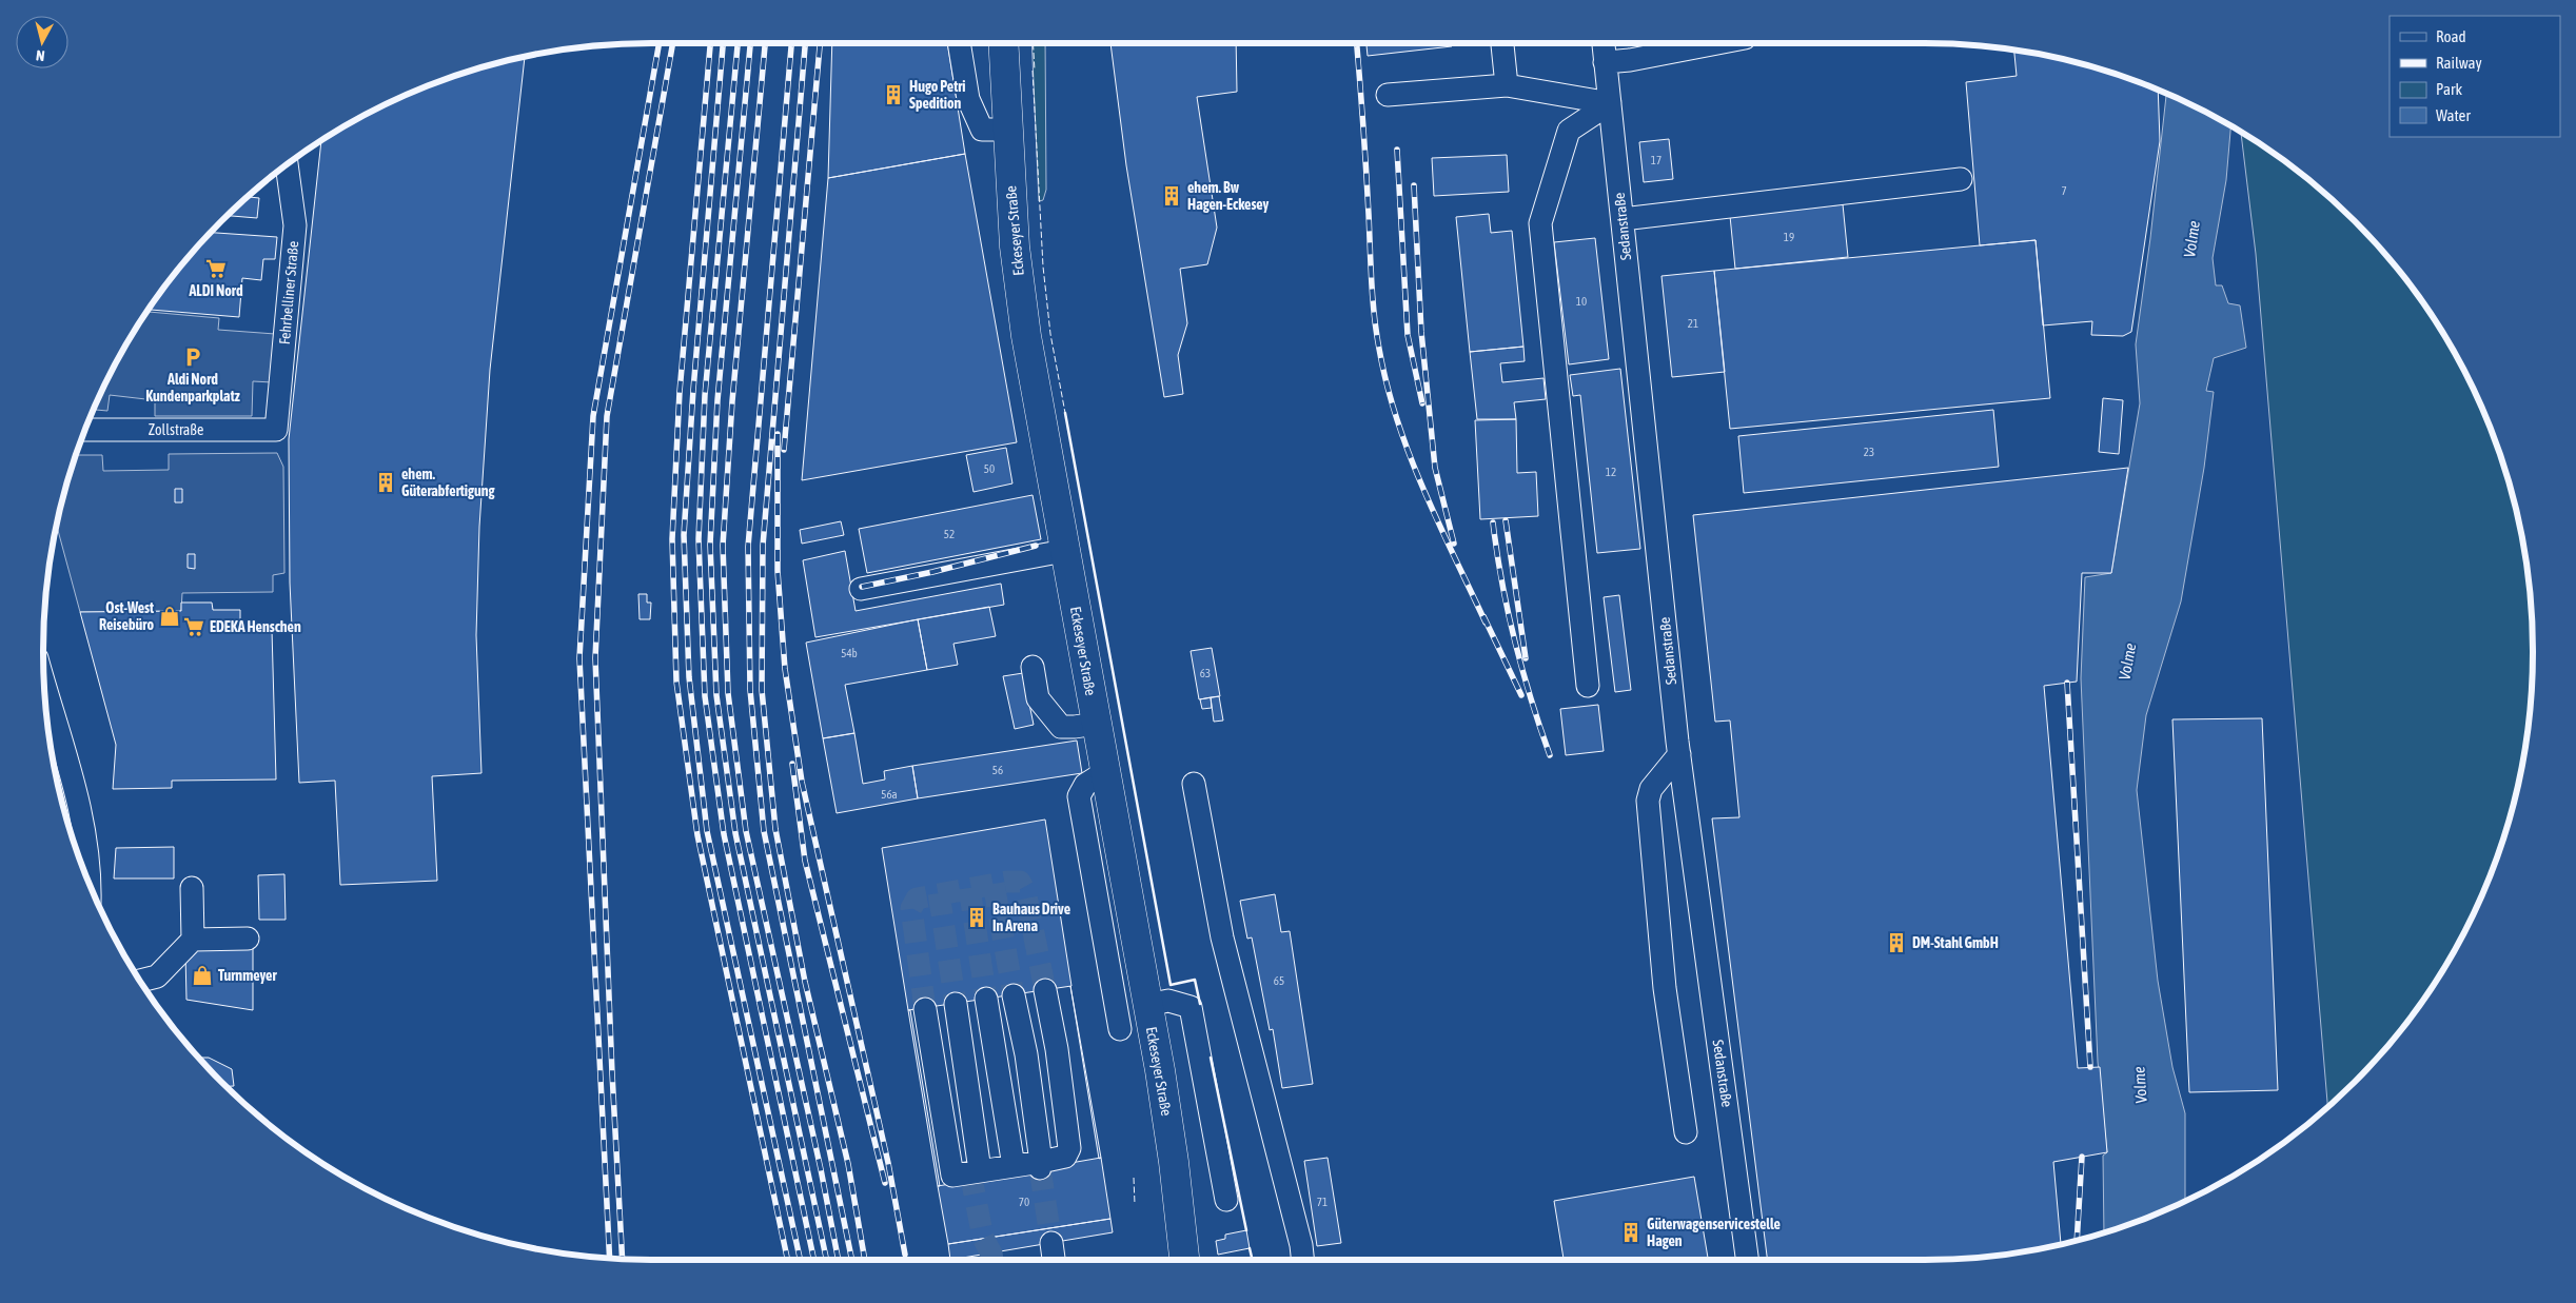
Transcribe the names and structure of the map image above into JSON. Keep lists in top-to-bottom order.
{
  "streets": {
    "main road": ["Eckeseyer Straße"],
    "street": ["Sedanstraße", "Fehrbelliner Straße", "Zollstraße"]
  },
  "crossings": [
    ["Fehrbelliner Straße", "Zollstraße"]
  ],
  "water": ["Volme"],
  "places": {
    "building": [
      "Hugo Petri Spedition",
      "ehem. Bw Hagen-Eckesey",
      "ehem. Güterabfertigung",
      "Bauhaus Drive In Arena",
      "DM-Stahl GmbH",
      "Güterwagenservicestelle Hagen"
    ],
    "supermarket": ["ALDI Nord", "EDEKA Henschen"],
    "parking": ["Aldi Nord Kundenparkplatz"],
    "shop": ["Ost-West Reisebüro", "Turnmeyer"]
  },
  "house_numbers": [
    "17",
    "7",
    "19",
    "10",
    "21",
    "23",
    "50",
    "12",
    "52",
    "54b",
    "63",
    "56",
    "56a",
    "65",
    "70",
    "71"
  ],
  "legend": [
    "Road",
    "Railway",
    "Park",
    "Water"
  ],
  "north": "bottom"
}
